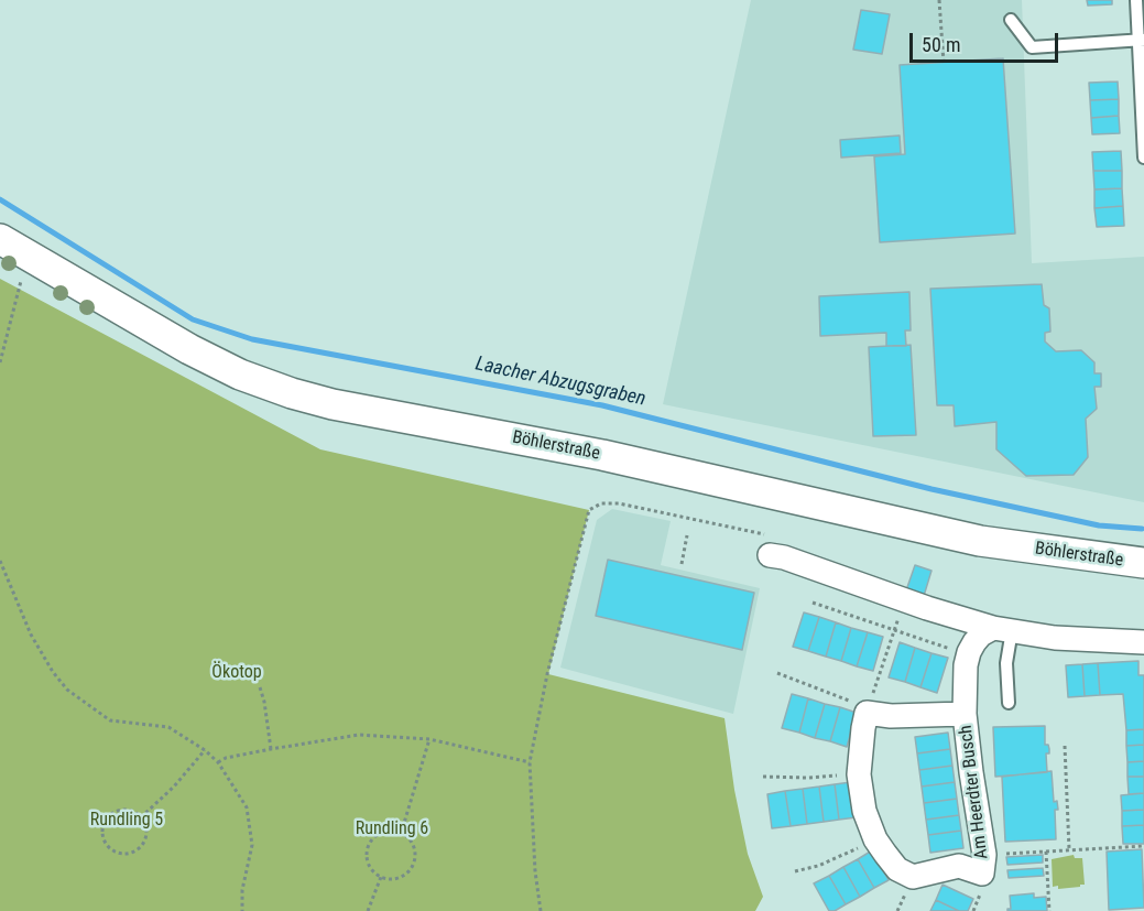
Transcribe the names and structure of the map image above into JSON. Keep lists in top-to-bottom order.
{
  "streets": {
    "street": ["Böhlerstraße", "Am Heerdter Busch"]
  },
  "water": ["Laacher Abzugsgraben"],
  "parks": ["Ökotop", "Rundling 5", "Rundling 6"],
  "scale_bar": "50 m"
}
